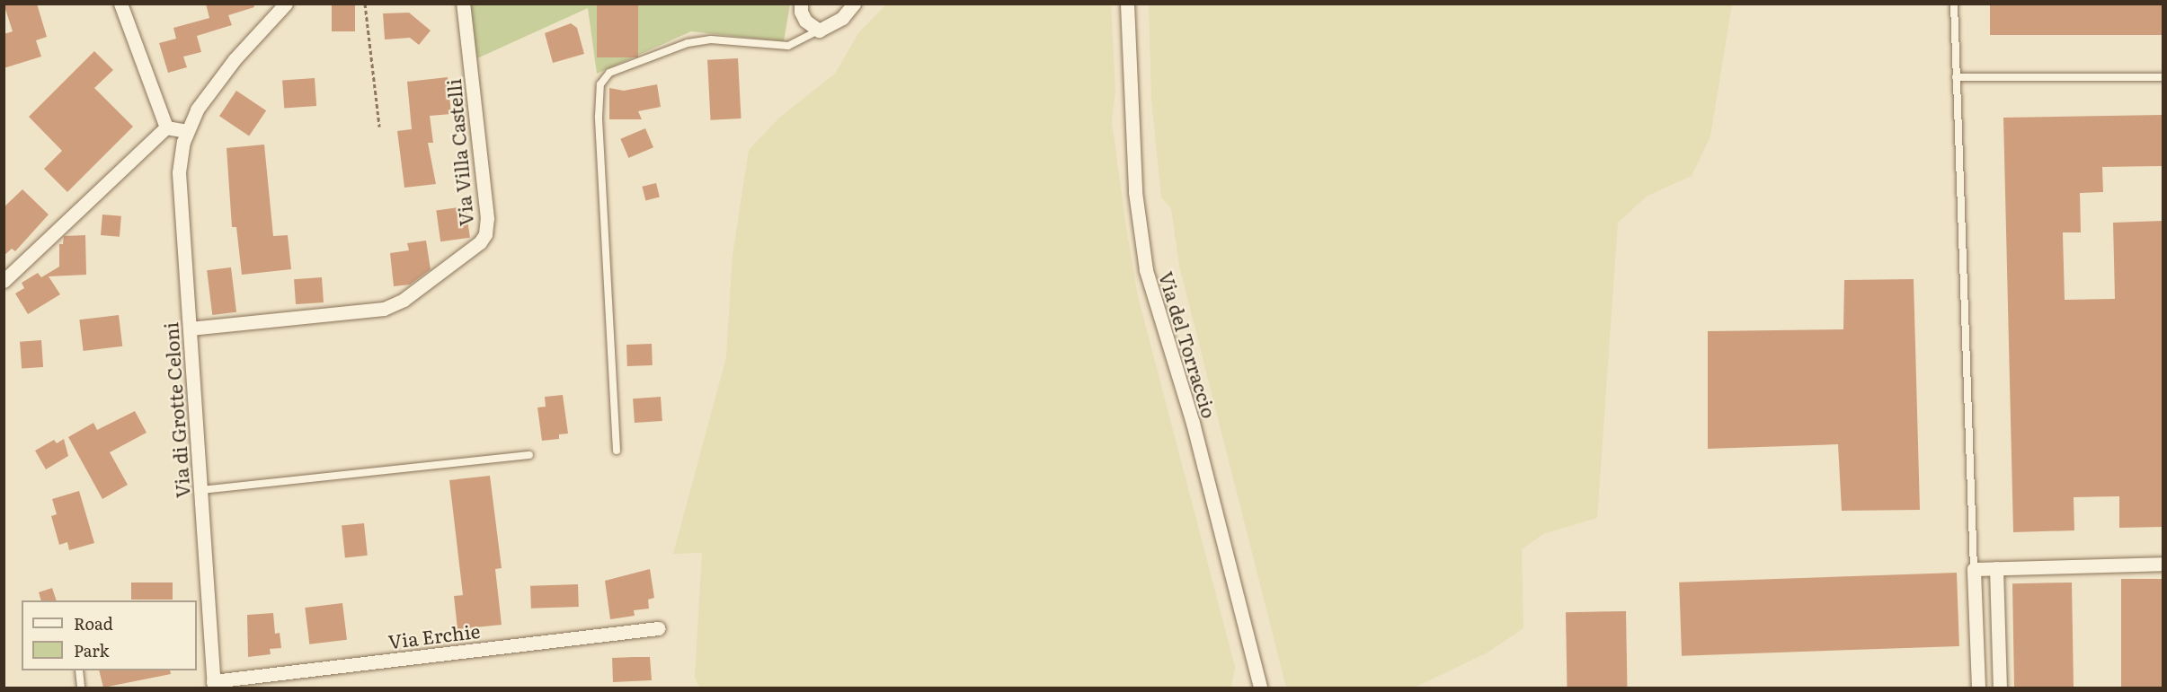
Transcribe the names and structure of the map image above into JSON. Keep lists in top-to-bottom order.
{
  "streets": {
    "street": [
      "Via Villa Castelli",
      "Via del Torraccio",
      "Via di Grotte Celoni",
      "Via Erchie"
    ]
  },
  "crossings": [
    ["Via Villa Castelli", "Via di Grotte Celoni"],
    ["Via di Grotte Celoni", "Via Erchie"]
  ],
  "legend": ["Road", "Park"]
}
